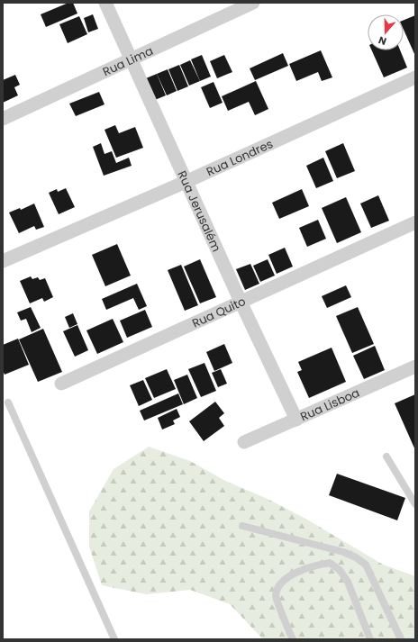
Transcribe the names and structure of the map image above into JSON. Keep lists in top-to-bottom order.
{
  "streets": {
    "street": [
      "Rua Lima",
      "Rua Londres",
      "Rua Jerusalém",
      "Rua Quito",
      "Rua Lisboa"
    ]
  },
  "crossings": [
    ["Rua Lima", "Rua Jerusalém"],
    ["Rua Londres", "Rua Jerusalém"],
    ["Rua Jerusalém", "Rua Quito"],
    ["Rua Jerusalém", "Rua Lisboa"]
  ],
  "north": "bottom"
}
